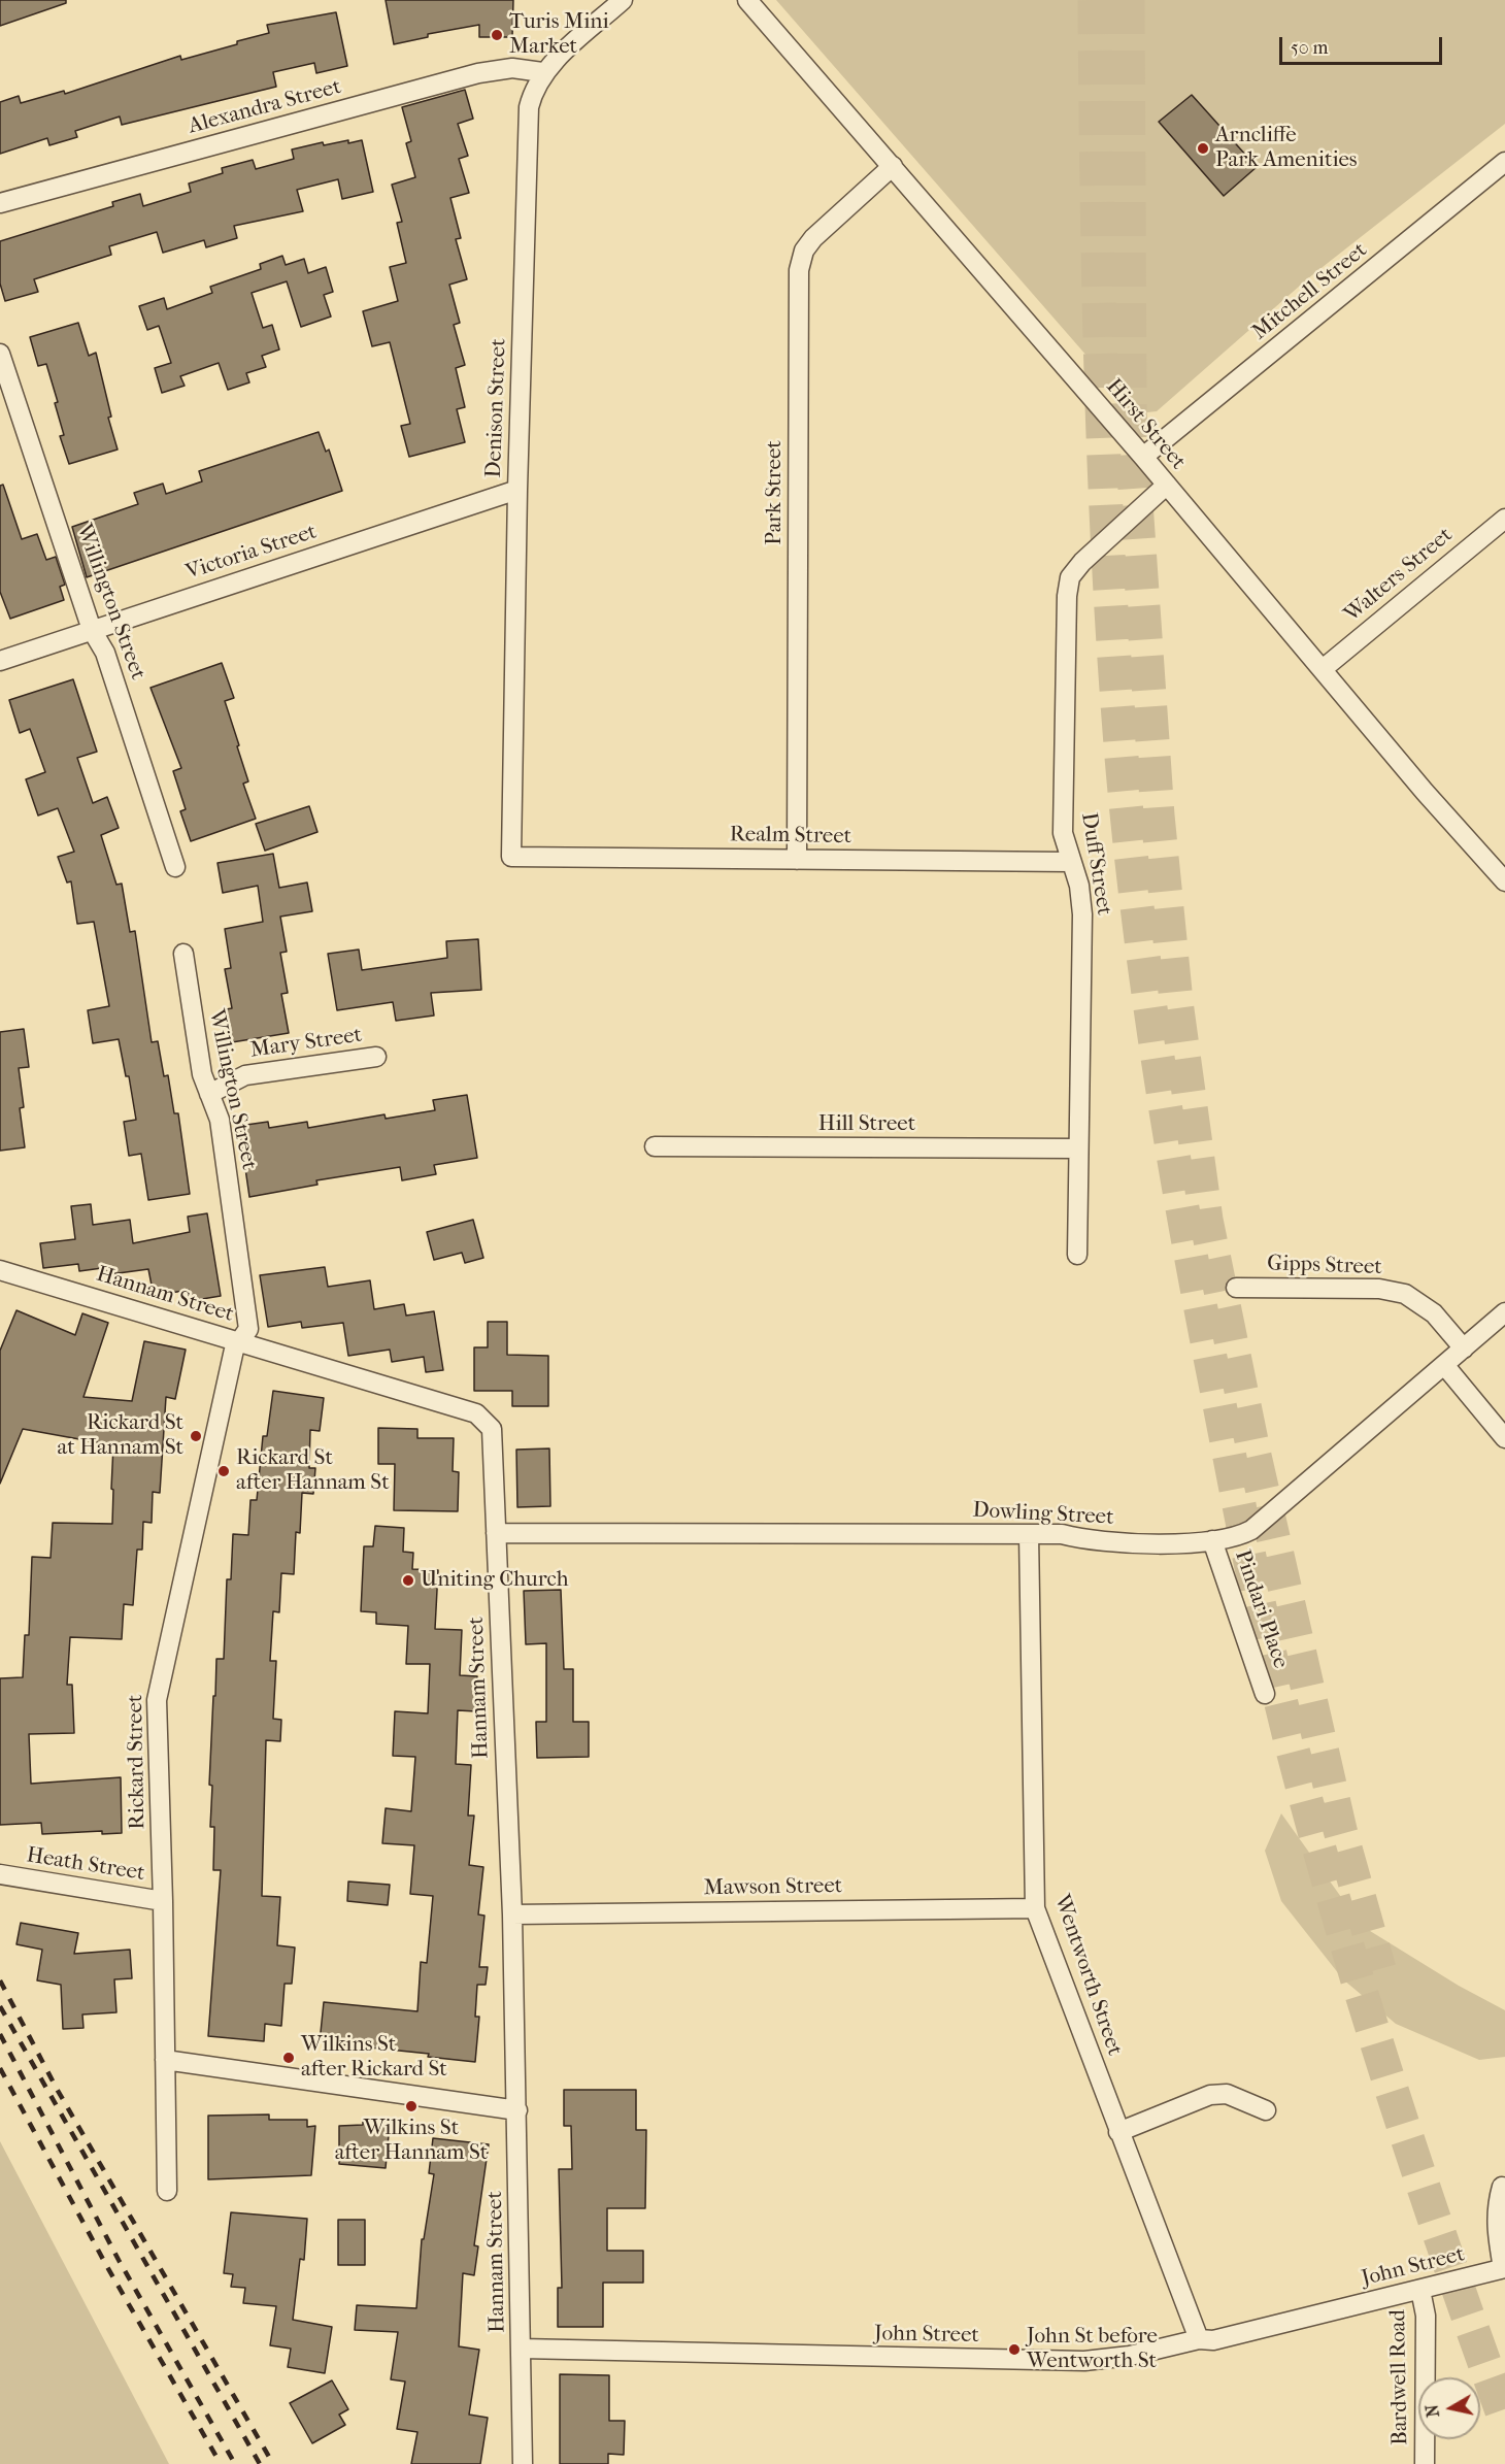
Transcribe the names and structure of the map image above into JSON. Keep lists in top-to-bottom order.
{
  "streets": {
    "street": [
      "Alexandra Street",
      "Mitchell Street",
      "Denison Street",
      "Hirst Street",
      "Park Street",
      "Victoria Street",
      "Walters Street",
      "Willington Street",
      "Realm Street",
      "Duff Street",
      "Mary Street",
      "Hill Street",
      "Gipps Street",
      "Hannam Street",
      "Dowling Street",
      "Pindari Place",
      "Rickard Street",
      "Heath Street",
      "Mawson Street",
      "Wentworth Street",
      "John Street",
      "Bardwell Road"
    ]
  },
  "crossings": [
    ["Alexandra Street", "Denison Street"],
    ["Mitchell Street", "Hirst Street"],
    ["Denison Street", "Victoria Street"],
    ["Denison Street", "Realm Street"],
    ["Hirst Street", "Park Street"],
    ["Hirst Street", "Walters Street"],
    ["Hirst Street", "Duff Street"],
    ["Park Street", "Realm Street"],
    ["Victoria Street", "Willington Street"],
    ["Willington Street", "Mary Street"],
    ["Willington Street", "Hannam Street"],
    ["Willington Street", "Rickard Street"],
    ["Realm Street", "Duff Street"],
    ["Duff Street", "Hill Street"],
    ["Gipps Street", "Dowling Street"],
    ["Hannam Street", "Dowling Street"],
    ["Hannam Street", "Rickard Street"],
    ["Hannam Street", "Mawson Street"],
    ["Hannam Street", "John Street"],
    ["Dowling Street", "Pindari Place"],
    ["Dowling Street", "Wentworth Street"],
    ["Rickard Street", "Heath Street"],
    ["Mawson Street", "Wentworth Street"],
    ["Wentworth Street", "John Street"],
    ["John Street", "Bardwell Road"]
  ],
  "places": [
    "Turis Mini Market",
    "Arncliffe Park Amenities",
    "Rickard St at Hannam St",
    "Rickard St after Hannam St",
    "Uniting Church",
    "Wilkins St after Rickard St",
    "Wilkins St after Hannam St",
    "John St before Wentworth St"
  ],
  "scale_bar": "50 m",
  "north": "left"
}
